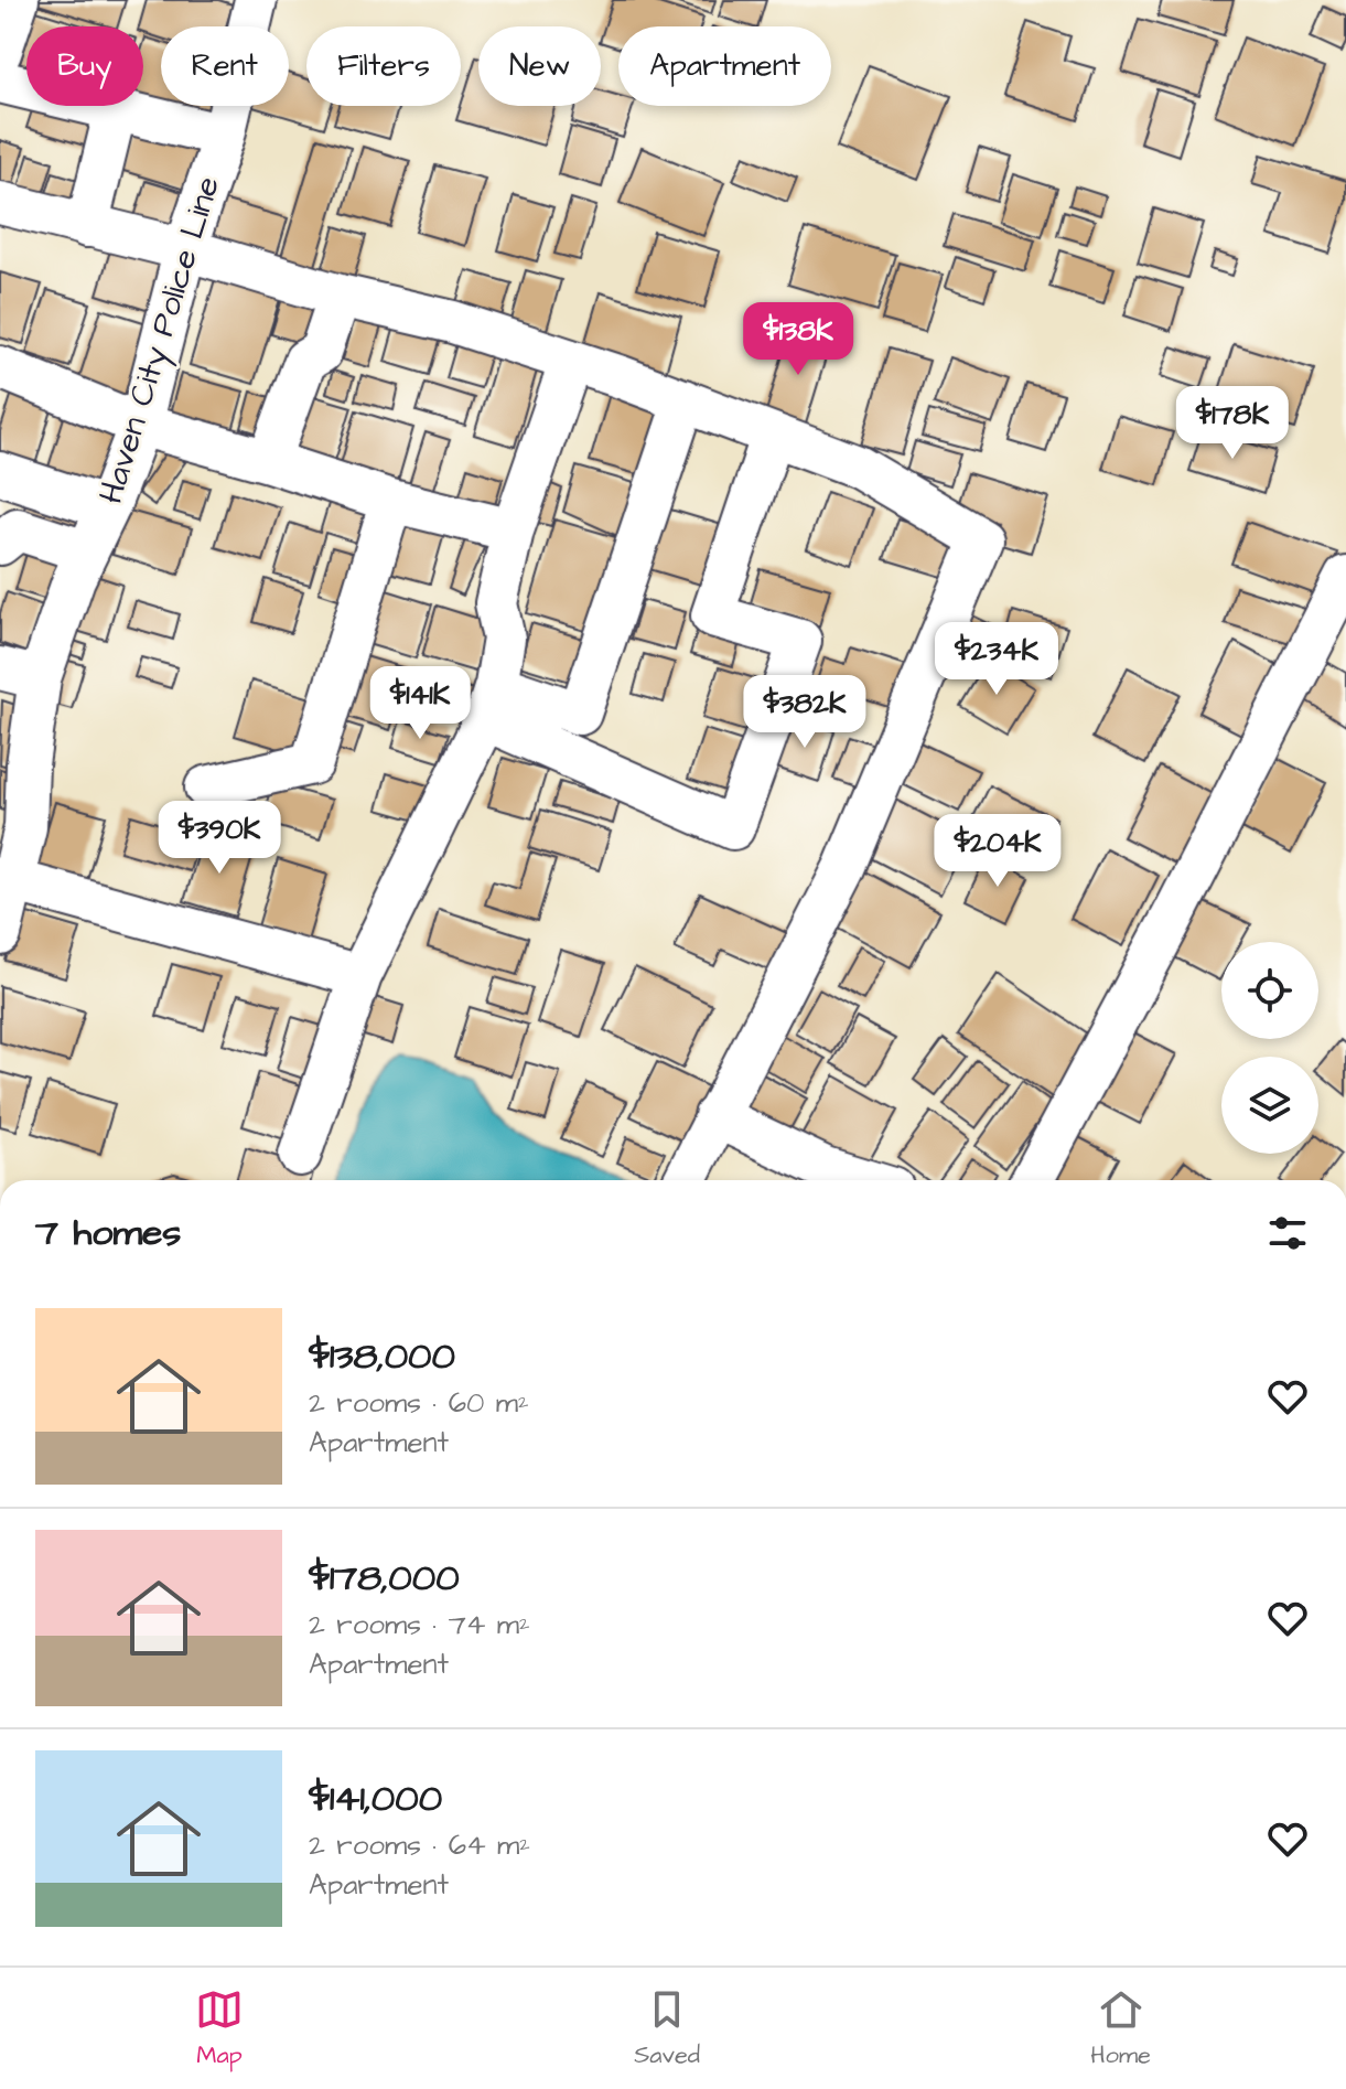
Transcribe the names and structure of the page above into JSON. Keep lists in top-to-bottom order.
{
  "streets": {
    "street": ["Haven City Police Line"]
  },
  "page": {
    "chip": [
      "Buy",
      "Rent",
      "Filters",
      "New",
      "Apartment"
    ],
    "price": [
      "$138K",
      "$178K",
      "$234K",
      "$141K",
      "$382K",
      "$390K",
      "$204K"
    ],
    "heading": "7 homes",
    "list": [
      {
        "name": "$138,000",
        "note": "2 rooms · 60 m² · Apartment"
      },
      {
        "name": "$178,000",
        "note": "2 rooms · 74 m² · Apartment"
      },
      {
        "name": "$141,000",
        "note": "2 rooms · 64 m² · Apartment"
      }
    ],
    "tabs": ["Map", "Saved", "Home"]
  }
}
